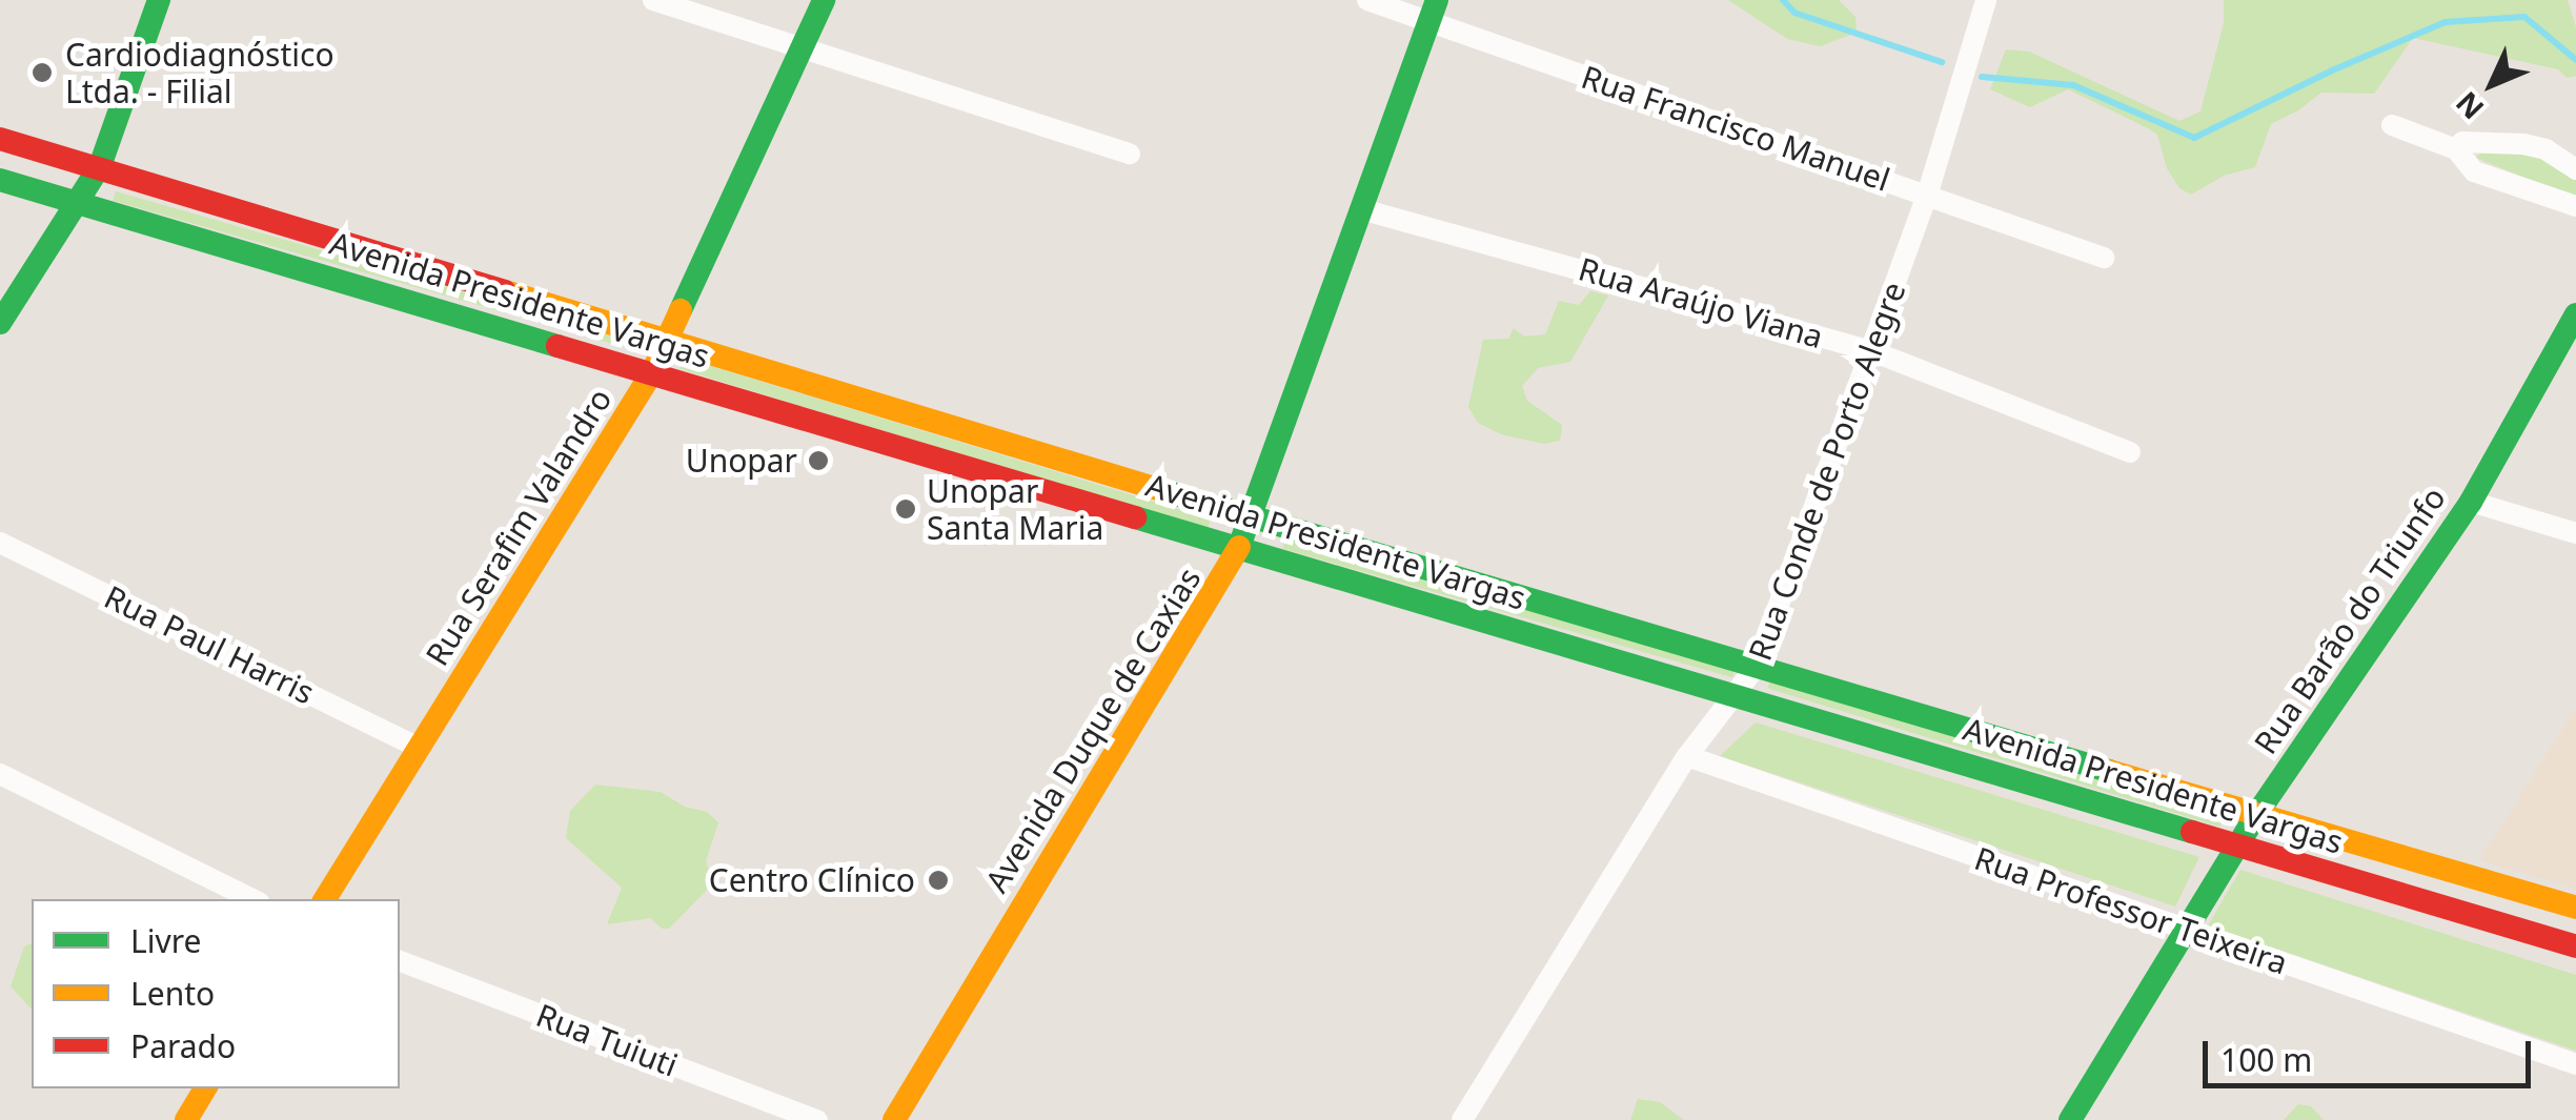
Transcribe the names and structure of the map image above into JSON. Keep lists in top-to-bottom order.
{
  "streets": {
    "main road": [
      "Avenida Presidente Vargas",
      "Rua Serafim Valandro",
      "Rua Barão do Triunfo",
      "Avenida Duque de Caxias"
    ],
    "street": [
      "Rua Francisco Manuel",
      "Rua Araújo Viana",
      "Rua Conde de Porto Alegre",
      "Rua Paul Harris",
      "Rua Professor Teixeira",
      "Rua Tuiuti"
    ]
  },
  "crossings": [
    ["Rua Francisco Manuel", "Rua Conde de Porto Alegre"],
    ["Rua Francisco Manuel", "Avenida Duque de Caxias"],
    ["Avenida Presidente Vargas", "Rua Conde de Porto Alegre"],
    ["Avenida Presidente Vargas", "Rua Serafim Valandro"],
    ["Avenida Presidente Vargas", "Rua Barão do Triunfo"],
    ["Avenida Presidente Vargas", "Avenida Duque de Caxias"],
    ["Rua Araújo Viana", "Rua Conde de Porto Alegre"],
    ["Rua Araújo Viana", "Avenida Duque de Caxias"],
    ["Rua Conde de Porto Alegre", "Rua Professor Teixeira"],
    ["Rua Serafim Valandro", "Rua Paul Harris"],
    ["Rua Barão do Triunfo", "Rua Professor Teixeira"]
  ],
  "places": [
    "Cardiodiagnóstico Ltda. - Filial",
    "Unopar",
    "Unopar Santa Maria",
    "Centro Clínico"
  ],
  "legend": ["Livre", "Lento", "Parado"],
  "scale_bar": "100 m",
  "north": "bottom left"
}
